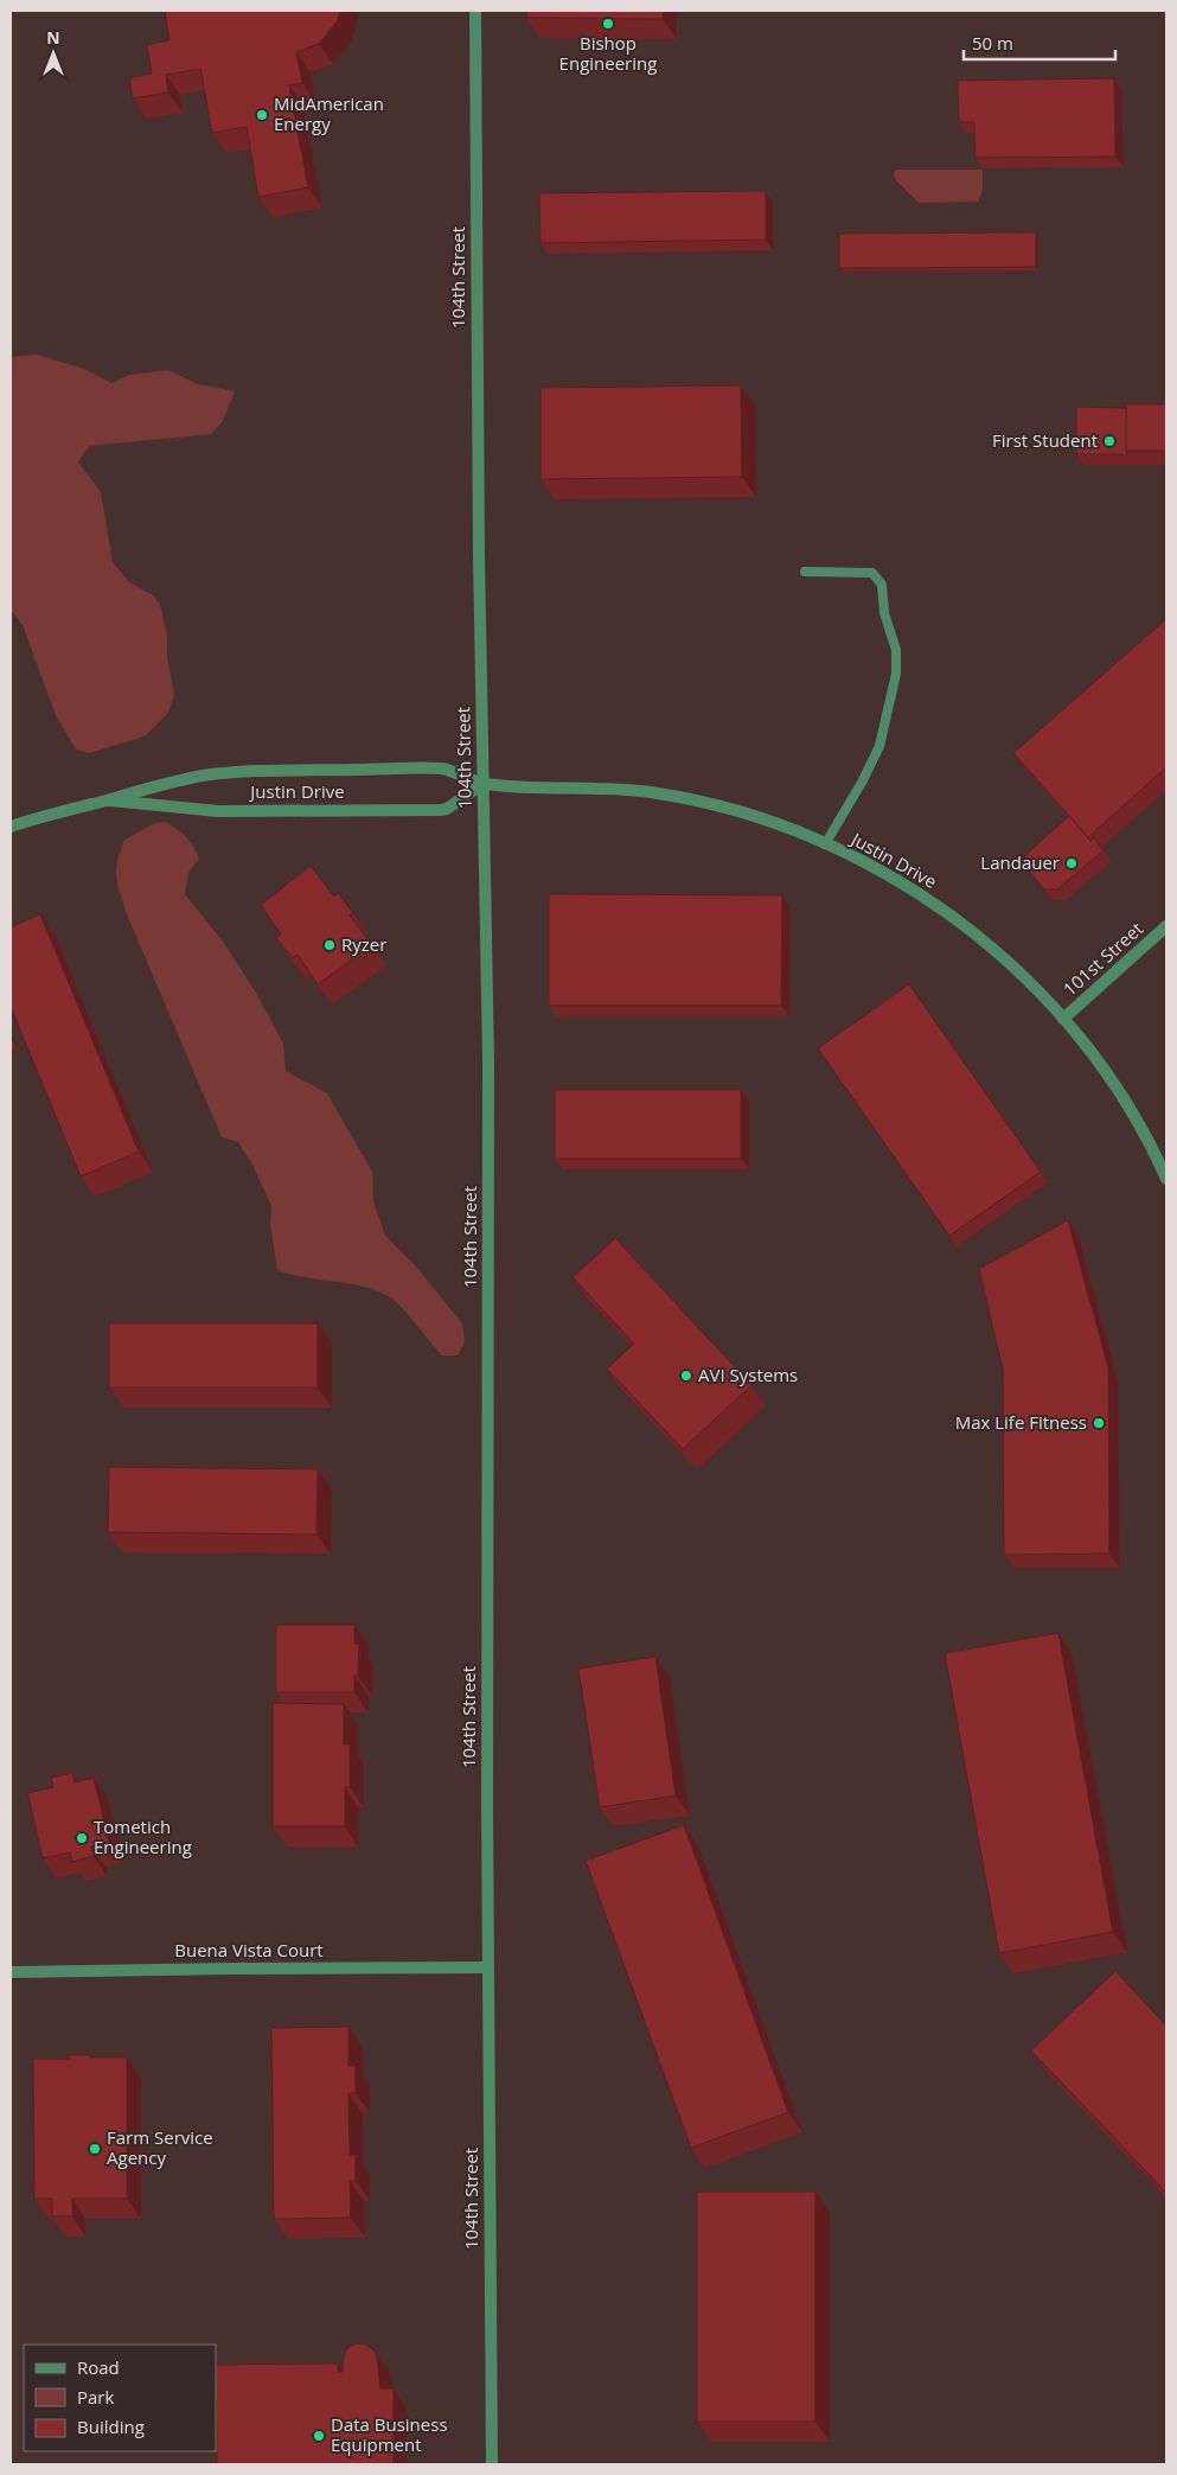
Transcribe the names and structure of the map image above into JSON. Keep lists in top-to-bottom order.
{
  "streets": {
    "street": [
      "104th Street",
      "Justin Drive",
      "101st Street",
      "Buena Vista Court"
    ]
  },
  "crossings": [
    ["104th Street", "Justin Drive"],
    ["104th Street", "Buena Vista Court"],
    ["Justin Drive", "101st Street"]
  ],
  "places": [
    "Bishop Engineering",
    "MidAmerican Energy",
    "First Student",
    "Landauer",
    "Ryzer",
    "AVI Systems",
    "Max Life Fitness",
    "Tometich Engineering",
    "Farm Service Agency",
    "Data Business Equipment"
  ],
  "legend": ["Road", "Park", "Building"],
  "scale_bar": "50 m",
  "north": "top"
}
